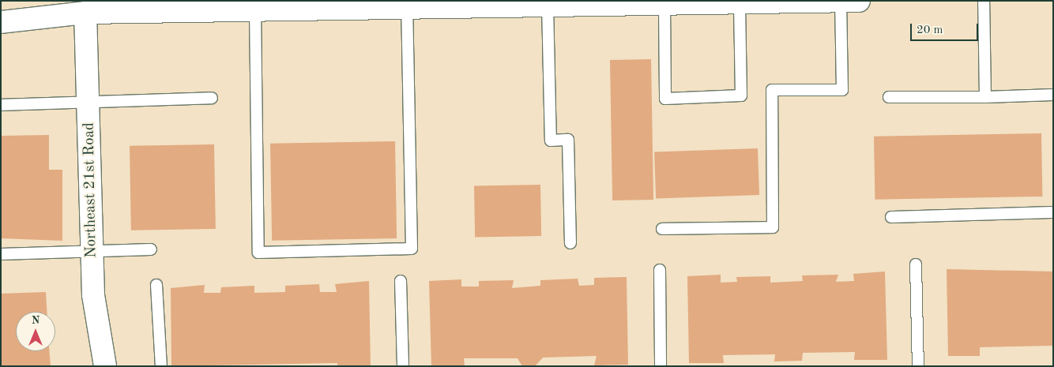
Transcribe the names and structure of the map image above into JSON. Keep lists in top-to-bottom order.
{
  "streets": {
    "street": ["Northeast 21st Road"]
  },
  "scale_bar": "20 m",
  "north": "top"
}
